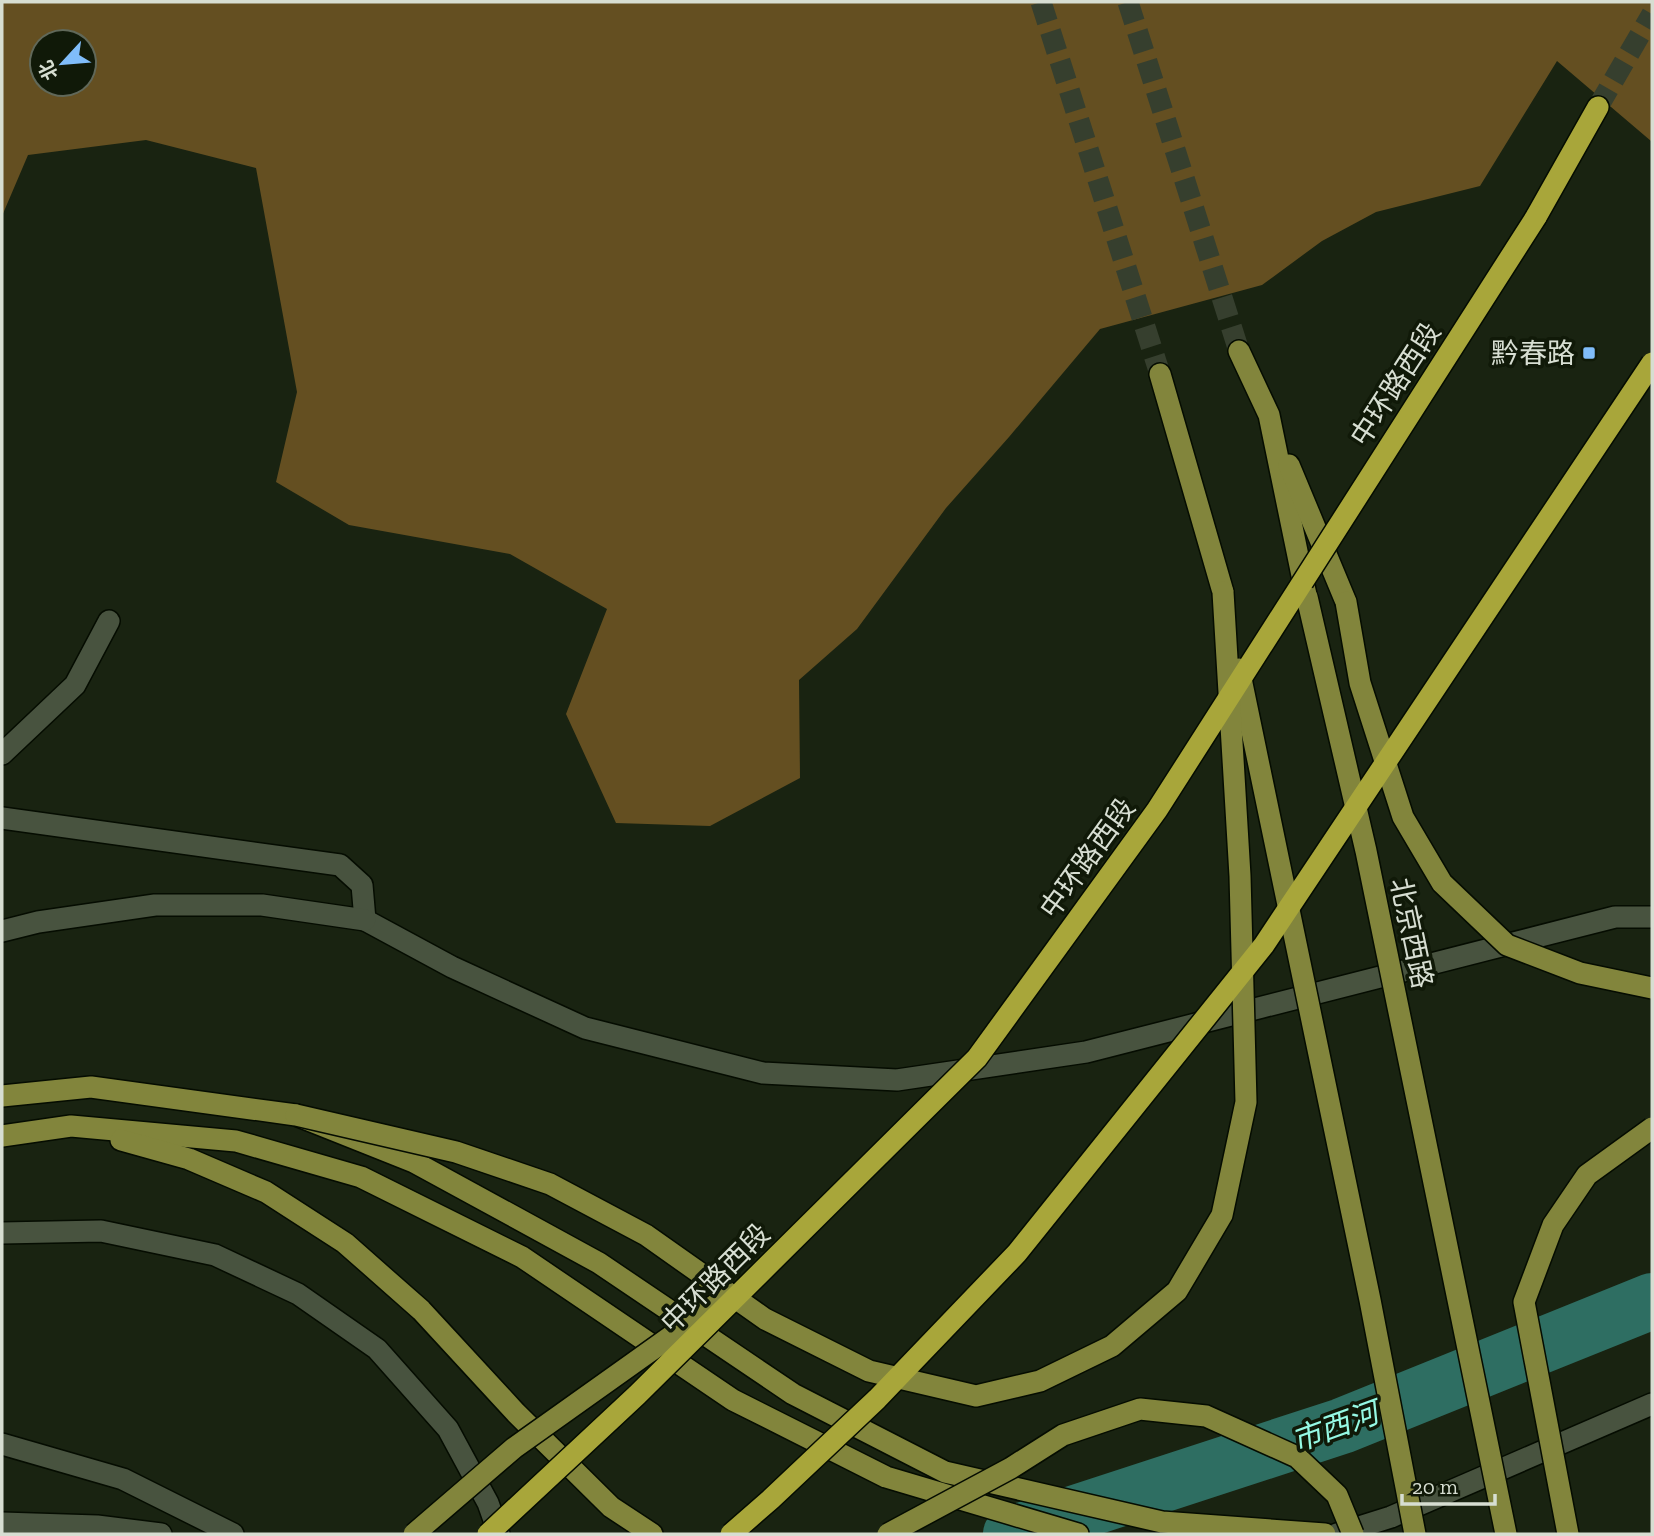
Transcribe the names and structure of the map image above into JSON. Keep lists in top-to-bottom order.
{
  "streets": {
    "highway": ["中环路西段"],
    "main road": ["北京西路"]
  },
  "water": ["市西河"],
  "places": {
    "transit": ["黔春路"]
  },
  "scale_bar": "20 m",
  "north": "bottom left"
}
